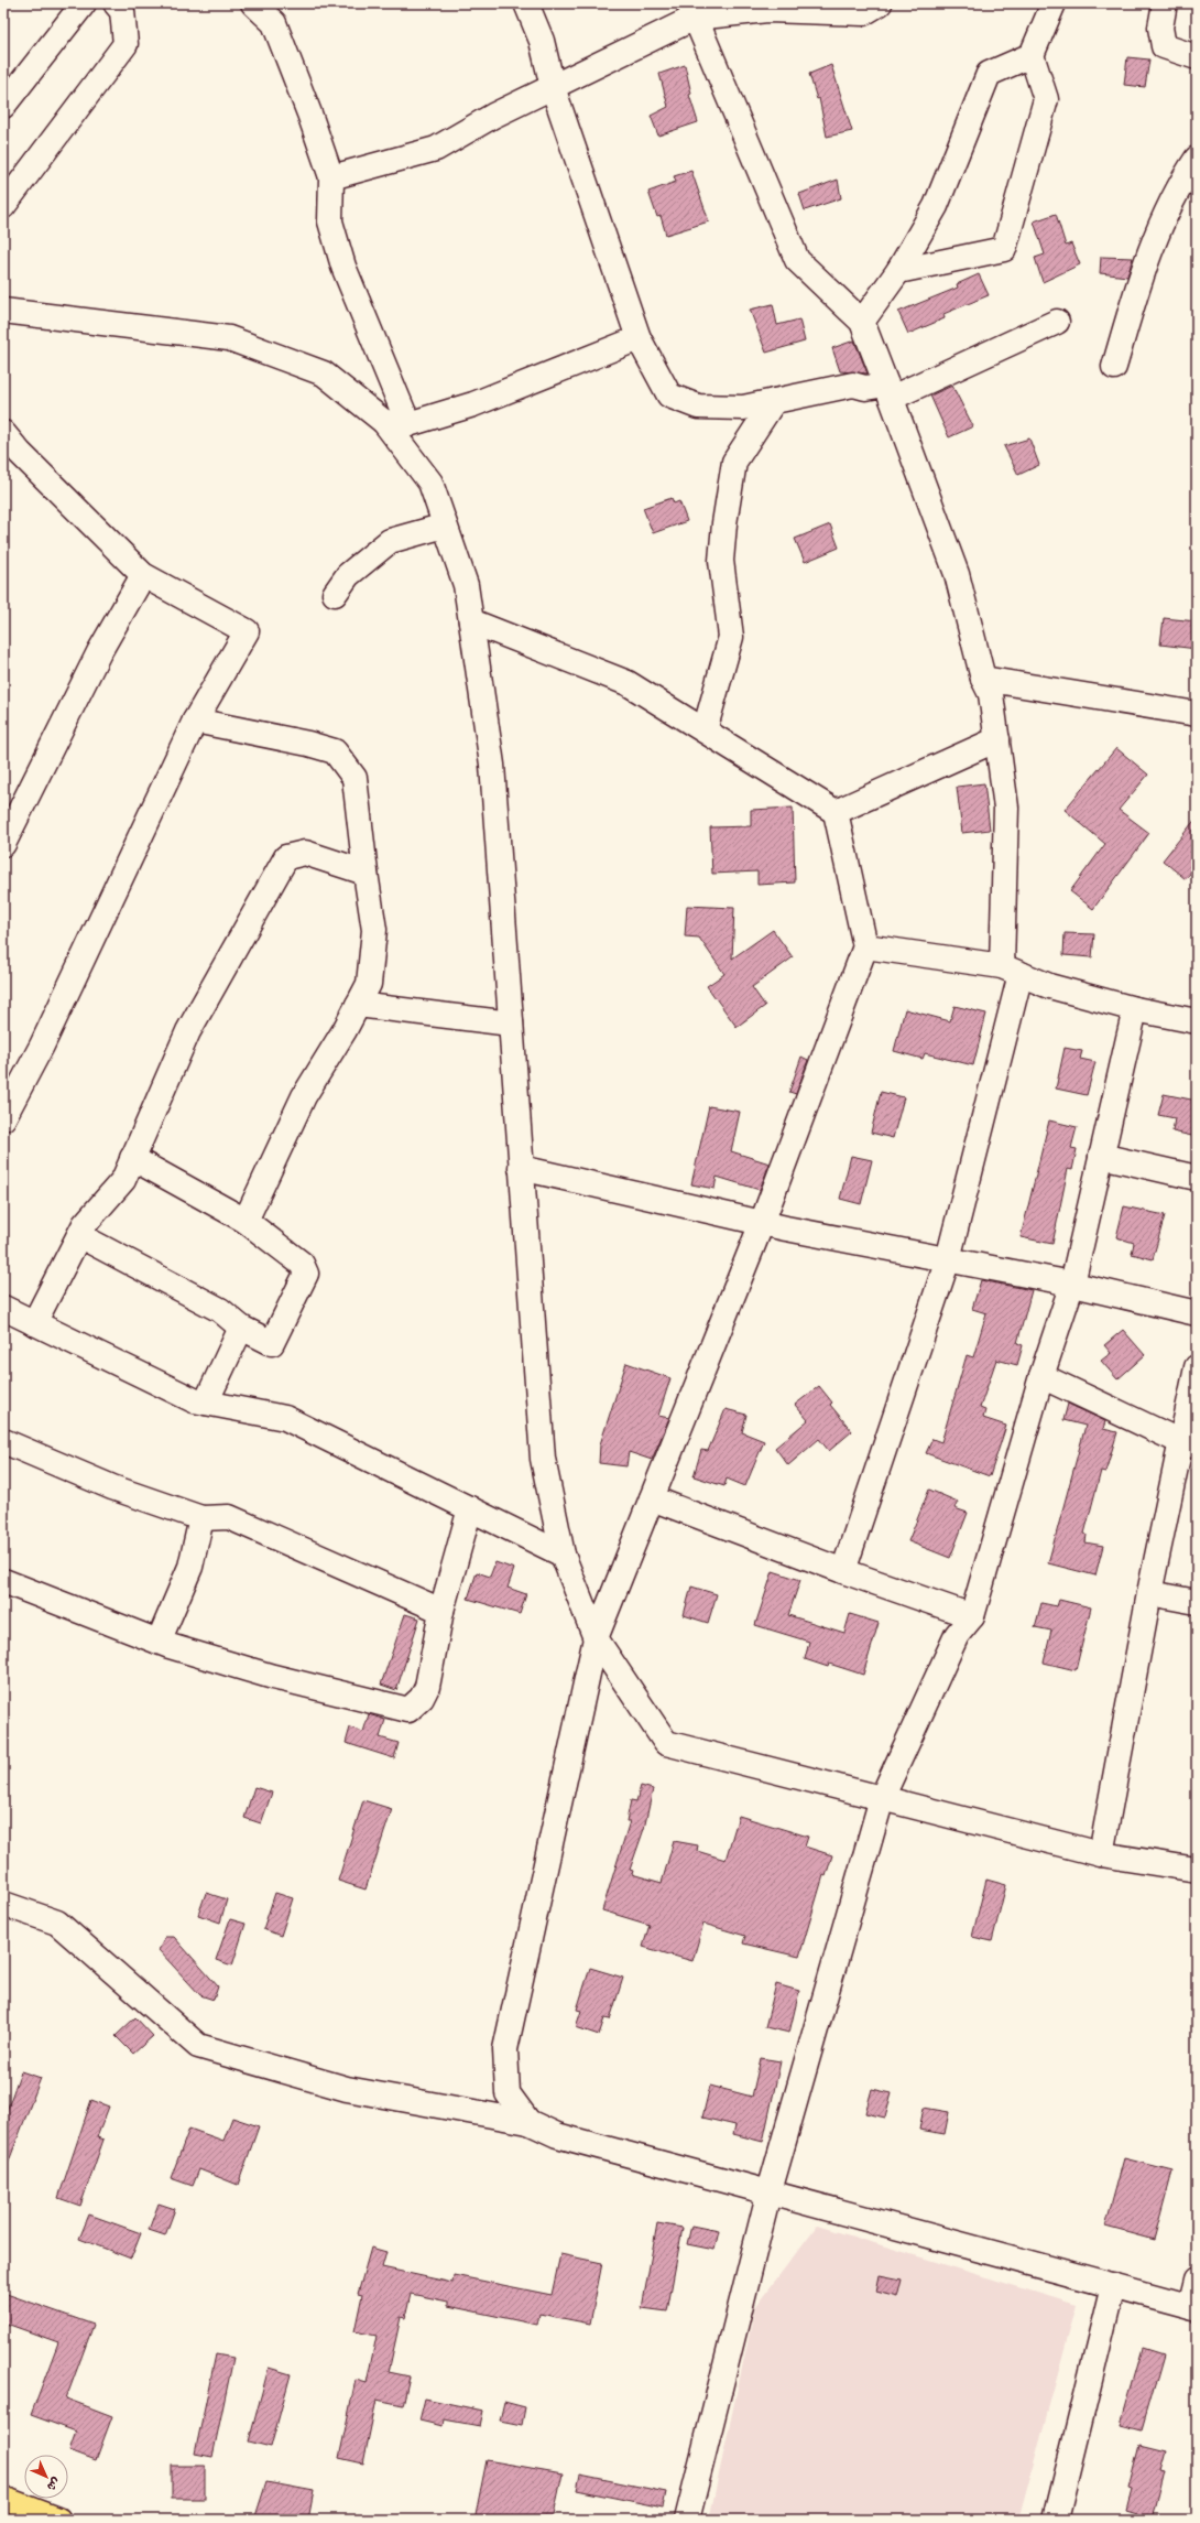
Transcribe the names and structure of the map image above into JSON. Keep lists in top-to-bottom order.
{
  "north": "bottom right"
}
